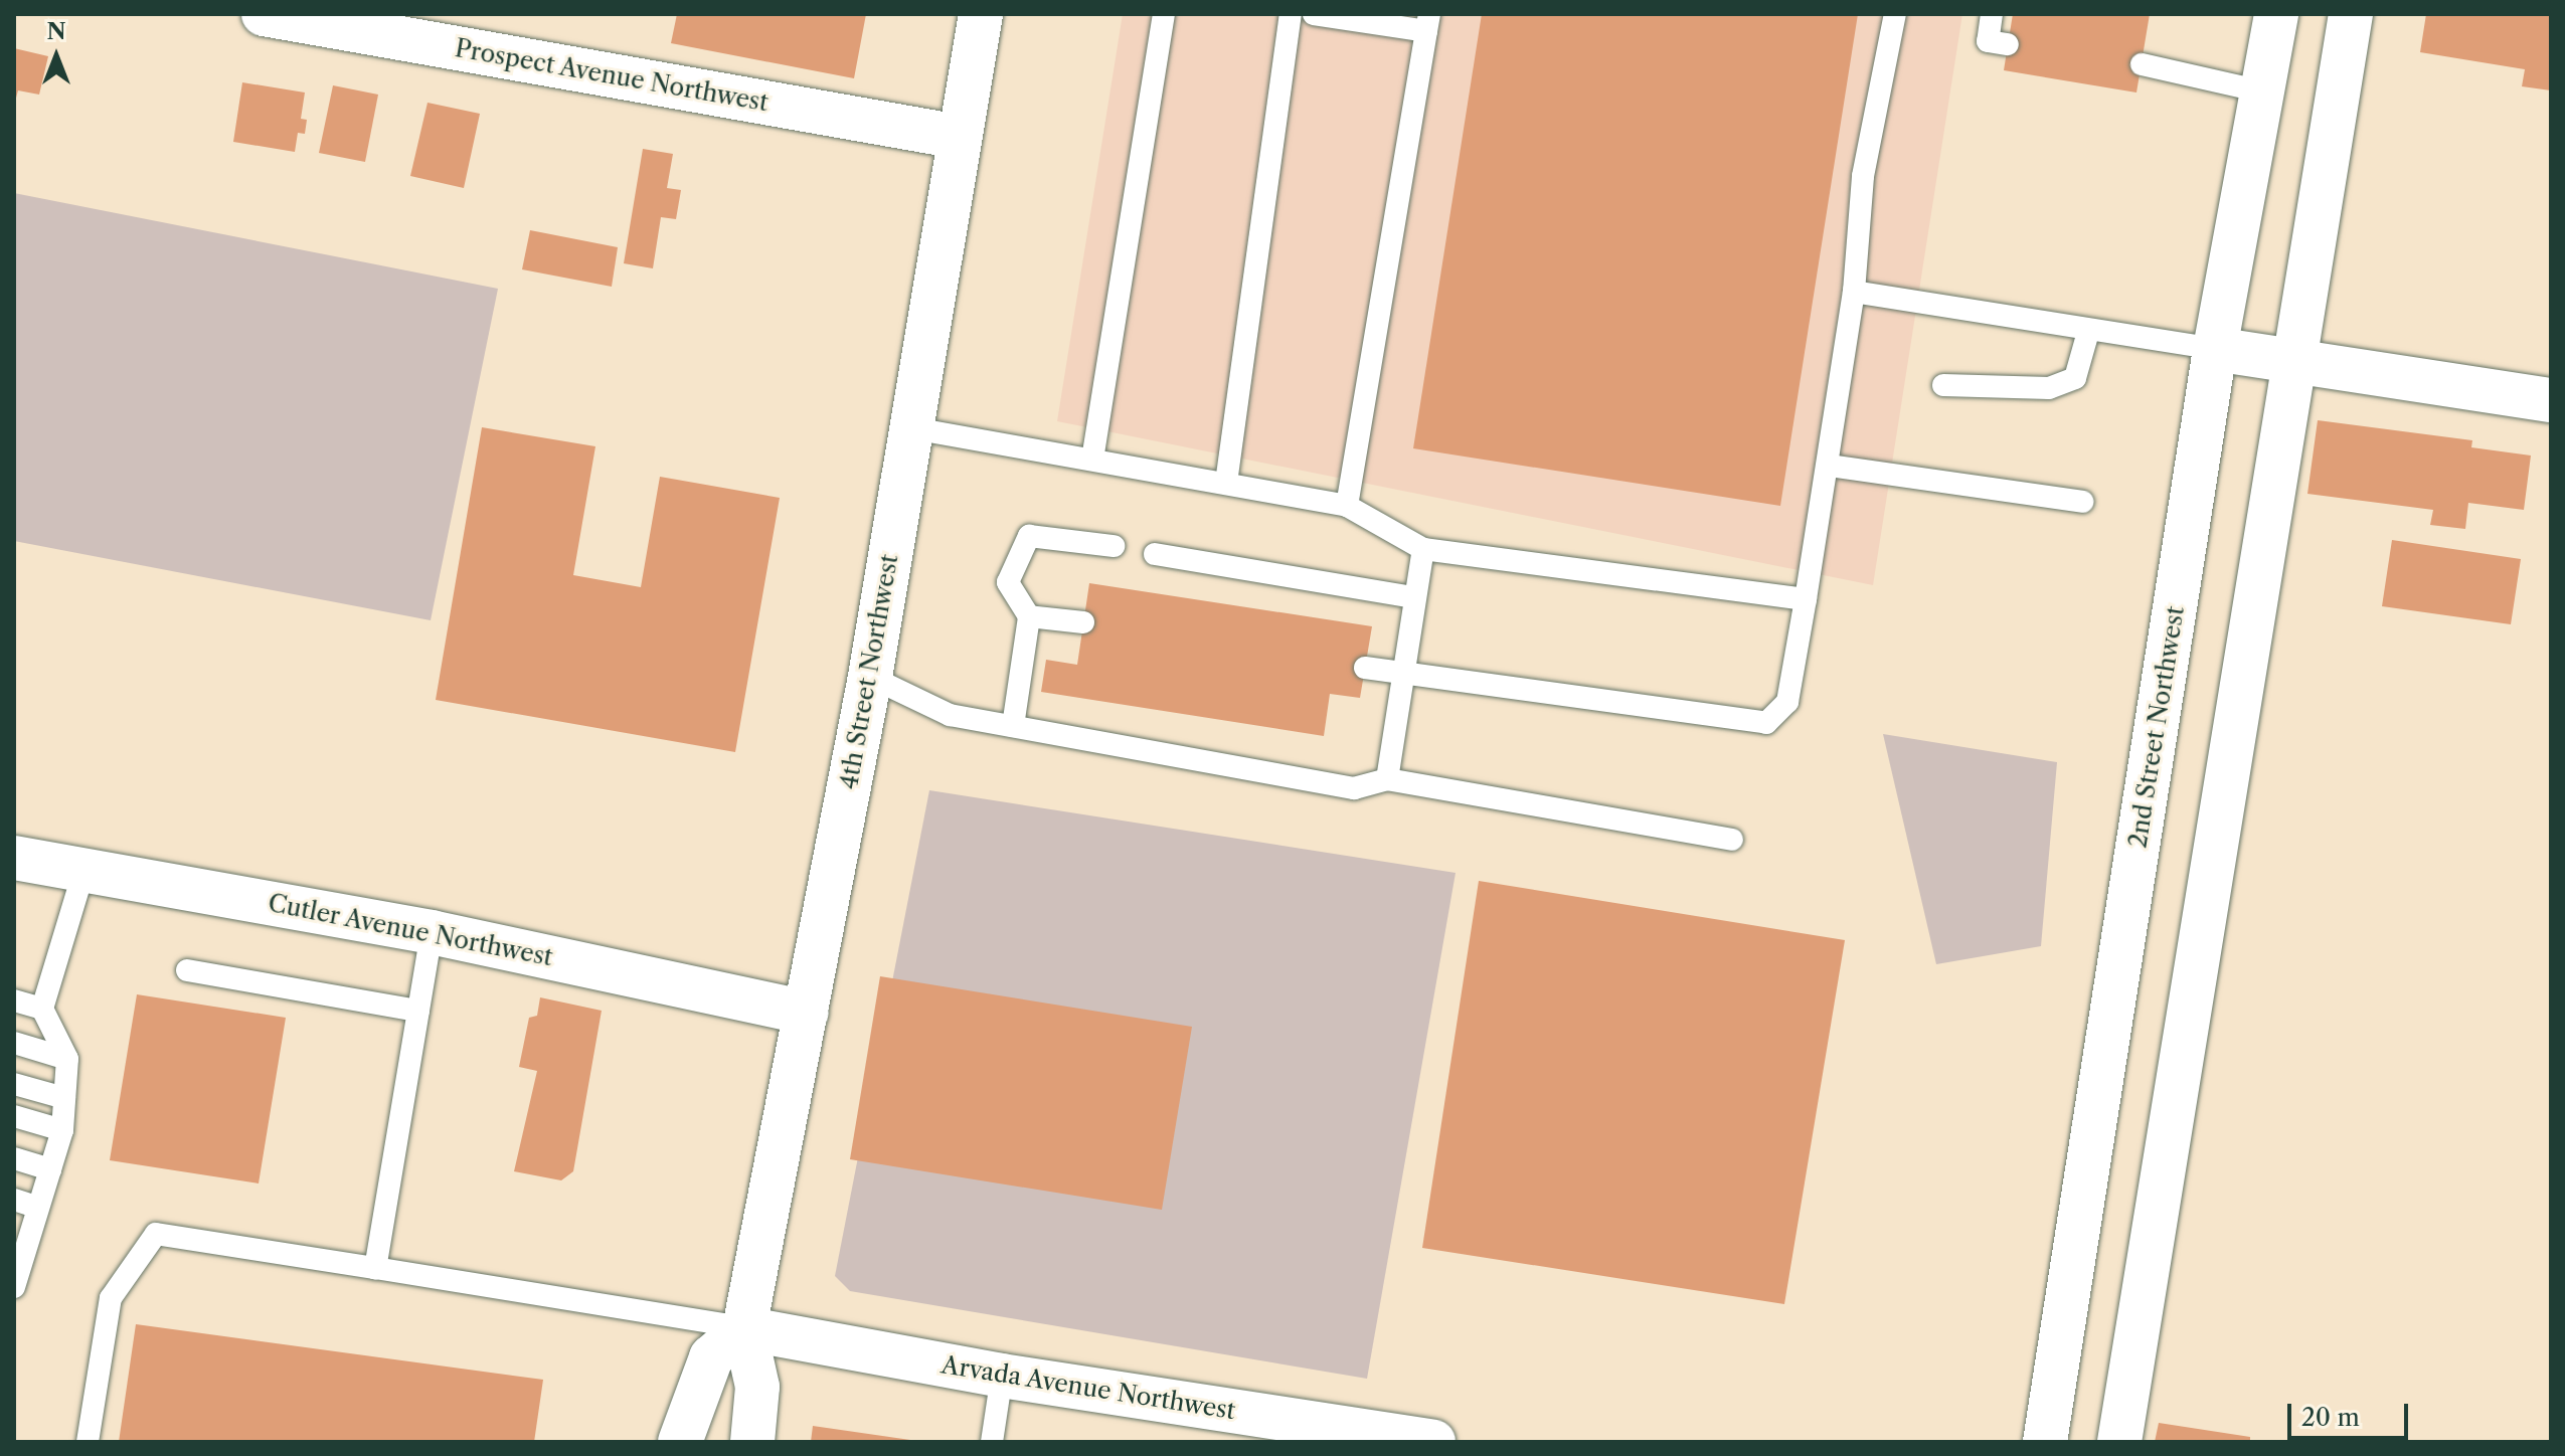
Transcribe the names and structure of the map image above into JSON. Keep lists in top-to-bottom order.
{
  "streets": {
    "main road": [
      "Prospect Avenue Northwest",
      "4th Street Northwest",
      "2nd Street Northwest",
      "Cutler Avenue Northwest",
      "Arvada Avenue Northwest"
    ]
  },
  "crossings": [
    ["Prospect Avenue Northwest", "4th Street Northwest"],
    ["4th Street Northwest", "Cutler Avenue Northwest"],
    ["4th Street Northwest", "Arvada Avenue Northwest"]
  ],
  "scale_bar": "20 m",
  "north": "top"
}
